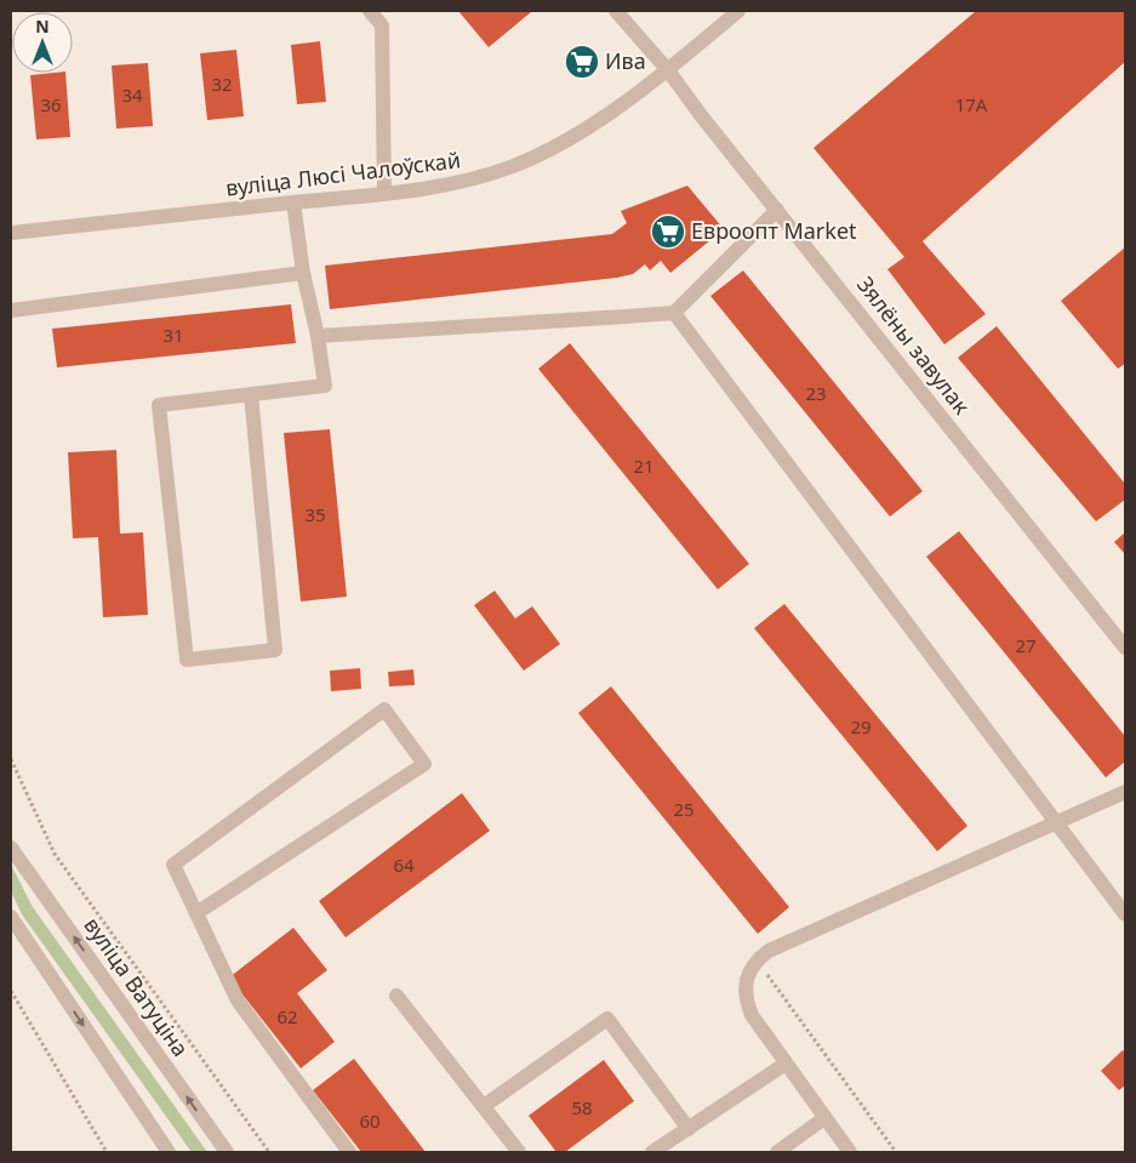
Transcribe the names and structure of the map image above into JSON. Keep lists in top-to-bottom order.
{
  "streets": {
    "street": ["вуліца Люсі Чалоўскай", "Зялёны завулак", "вуліца Ватуціна"]
  },
  "crossings": [
    ["вуліца Люсі Чалоўскай", "Зялёны завулак"]
  ],
  "places": {
    "supermarket": ["Ива", "Евроопт Market"]
  },
  "house_numbers": [
    "32",
    "34",
    "36",
    "17А",
    "31",
    "23",
    "21",
    "35",
    "27",
    "29",
    "25",
    "64",
    "62",
    "58",
    "60"
  ],
  "north": "top"
}
